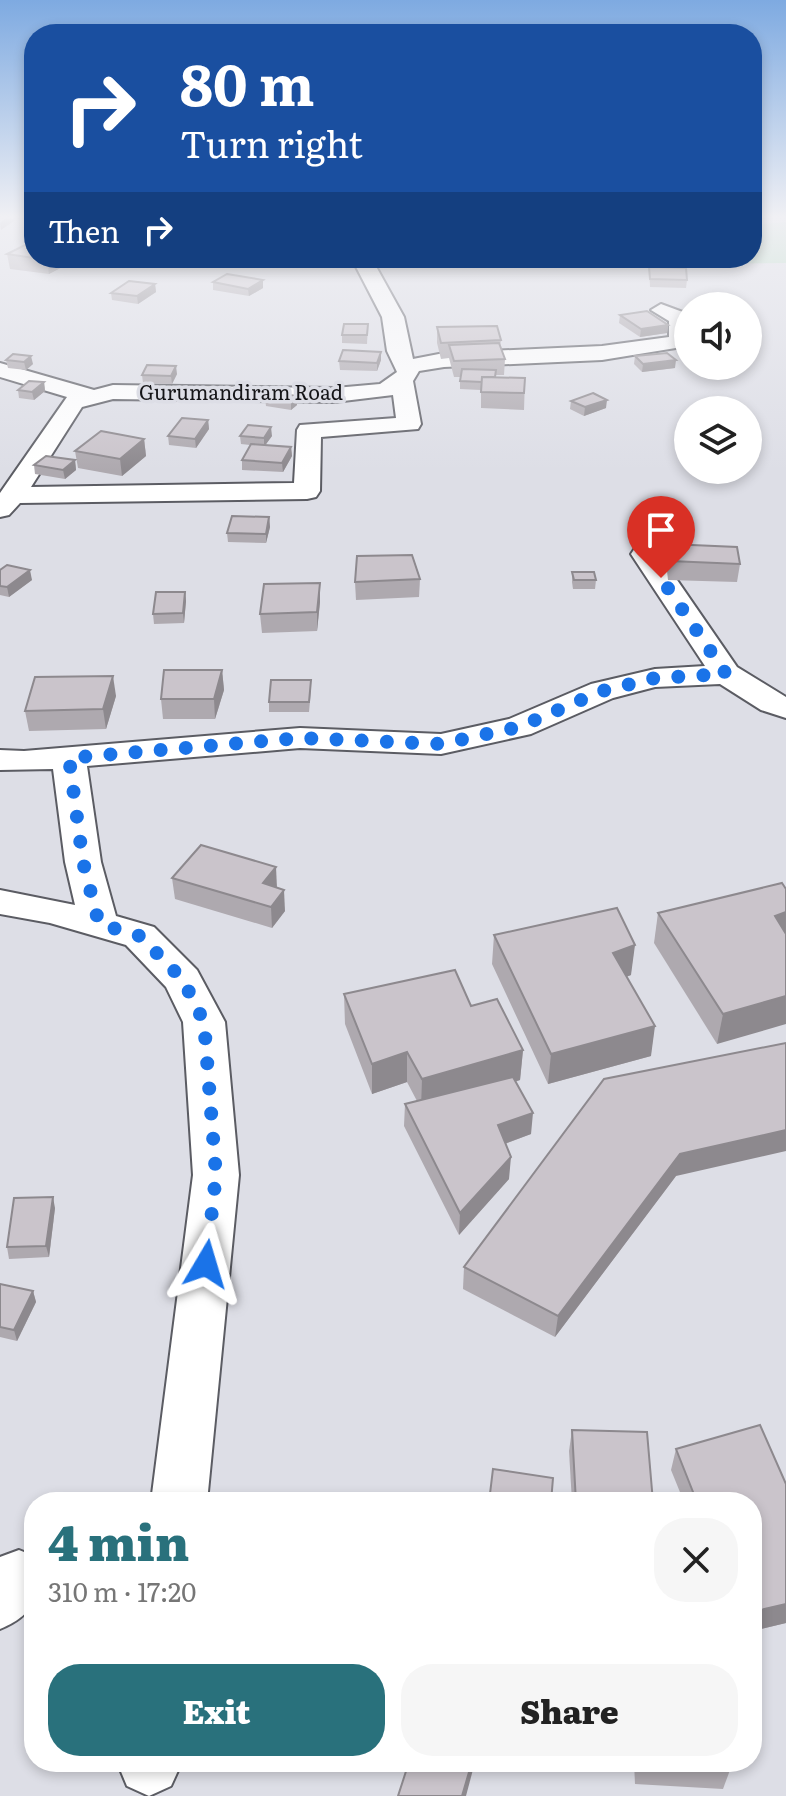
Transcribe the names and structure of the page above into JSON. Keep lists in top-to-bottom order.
{
  "streets": {
    "street": ["Gurumandiram Road"]
  },
  "page": {
    "turn": ["80 m", "Turn right"],
    "then": "Then",
    "heading": ["4 min", "310 m · 17:20"],
    "buttons": ["Exit", "Share"]
  }
}
